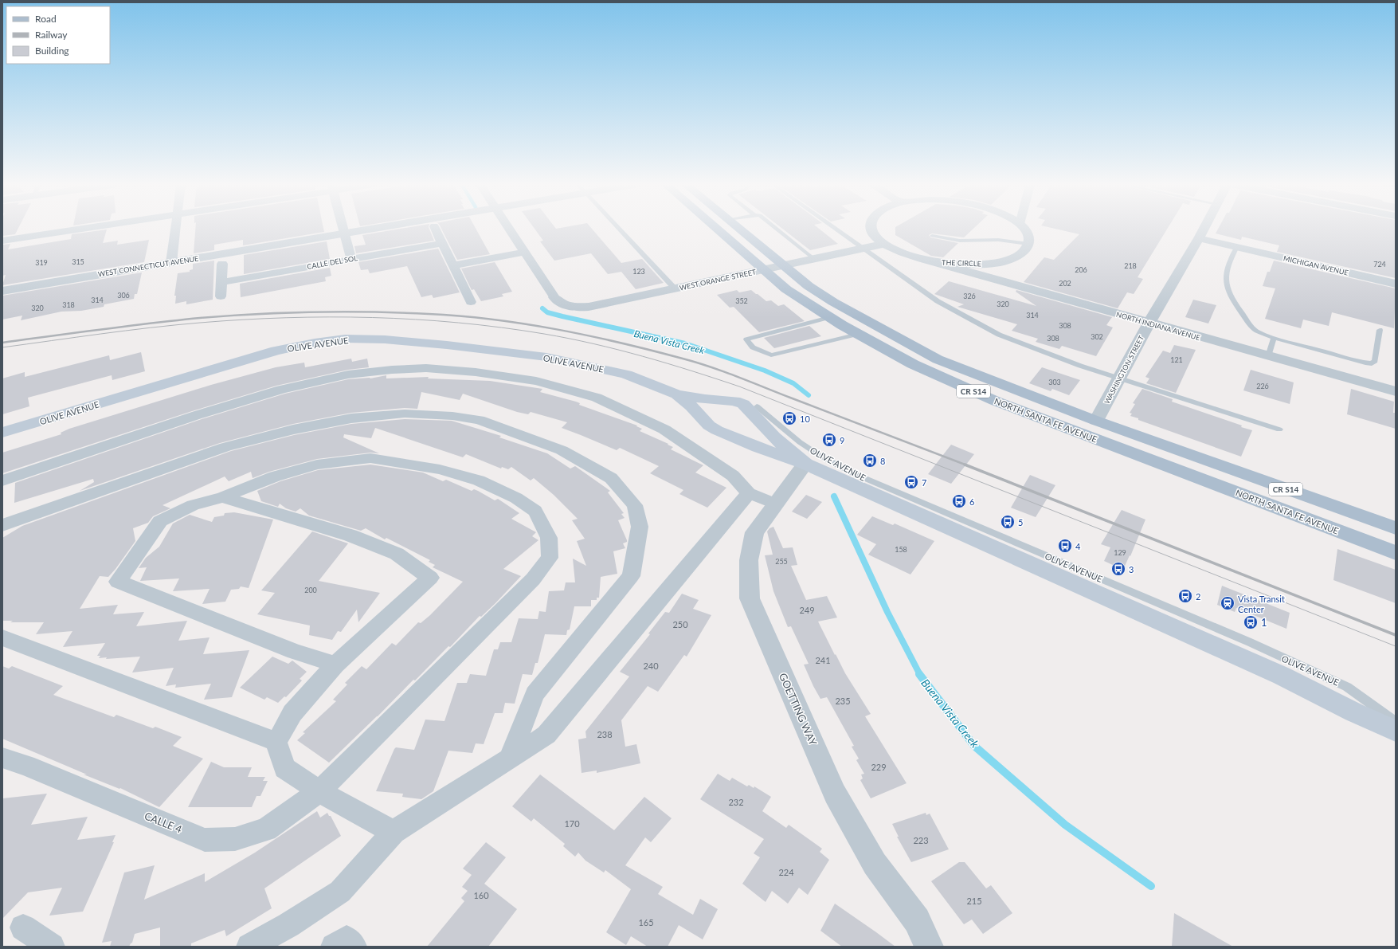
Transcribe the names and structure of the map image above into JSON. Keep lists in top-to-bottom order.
{
  "streets": {
    "main road": ["OLIVE AVENUE", "CR S14", "NORTH SANTA FE AVENUE"],
    "street": [
      "CALLE DEL SOL",
      "THE CIRCLE",
      "MICHIGAN AVENUE",
      "WEST CONNECTICUT AVENUE",
      "WEST ORANGE STREET",
      "NORTH INDIANA AVENUE",
      "WASHINGTON STREET",
      "GOETTING WAY",
      "CALLE 4"
    ]
  },
  "crossings": [
    ["THE CIRCLE", "WEST ORANGE STREET"],
    ["THE CIRCLE", "NORTH INDIANA AVENUE"],
    ["MICHIGAN AVENUE", "WASHINGTON STREET"],
    ["WEST ORANGE STREET", "NORTH SANTA FE AVENUE"],
    ["NORTH INDIANA AVENUE", "WASHINGTON STREET"],
    ["OLIVE AVENUE", "GOETTING WAY"],
    ["WASHINGTON STREET", "NORTH SANTA FE AVENUE"]
  ],
  "water": ["Buena Vista Creek"],
  "places": {
    "bus stop": [
      "10",
      "9",
      "8",
      "7",
      "6",
      "5",
      "4",
      "3",
      "2",
      "1"
    ],
    "station": ["Vista Transit Center"]
  },
  "house_numbers": [
    "315",
    "319",
    "724",
    "218",
    "206",
    "123",
    "202",
    "306",
    "326",
    "314",
    "352",
    "320",
    "318",
    "320",
    "314",
    "308",
    "302",
    "308",
    "121",
    "303",
    "226",
    "158",
    "129",
    "255",
    "200",
    "249",
    "250",
    "241",
    "240",
    "235",
    "238",
    "229",
    "232",
    "170",
    "223",
    "224",
    "160",
    "215",
    "165"
  ],
  "legend": ["Road", "Railway", "Building"]
}
